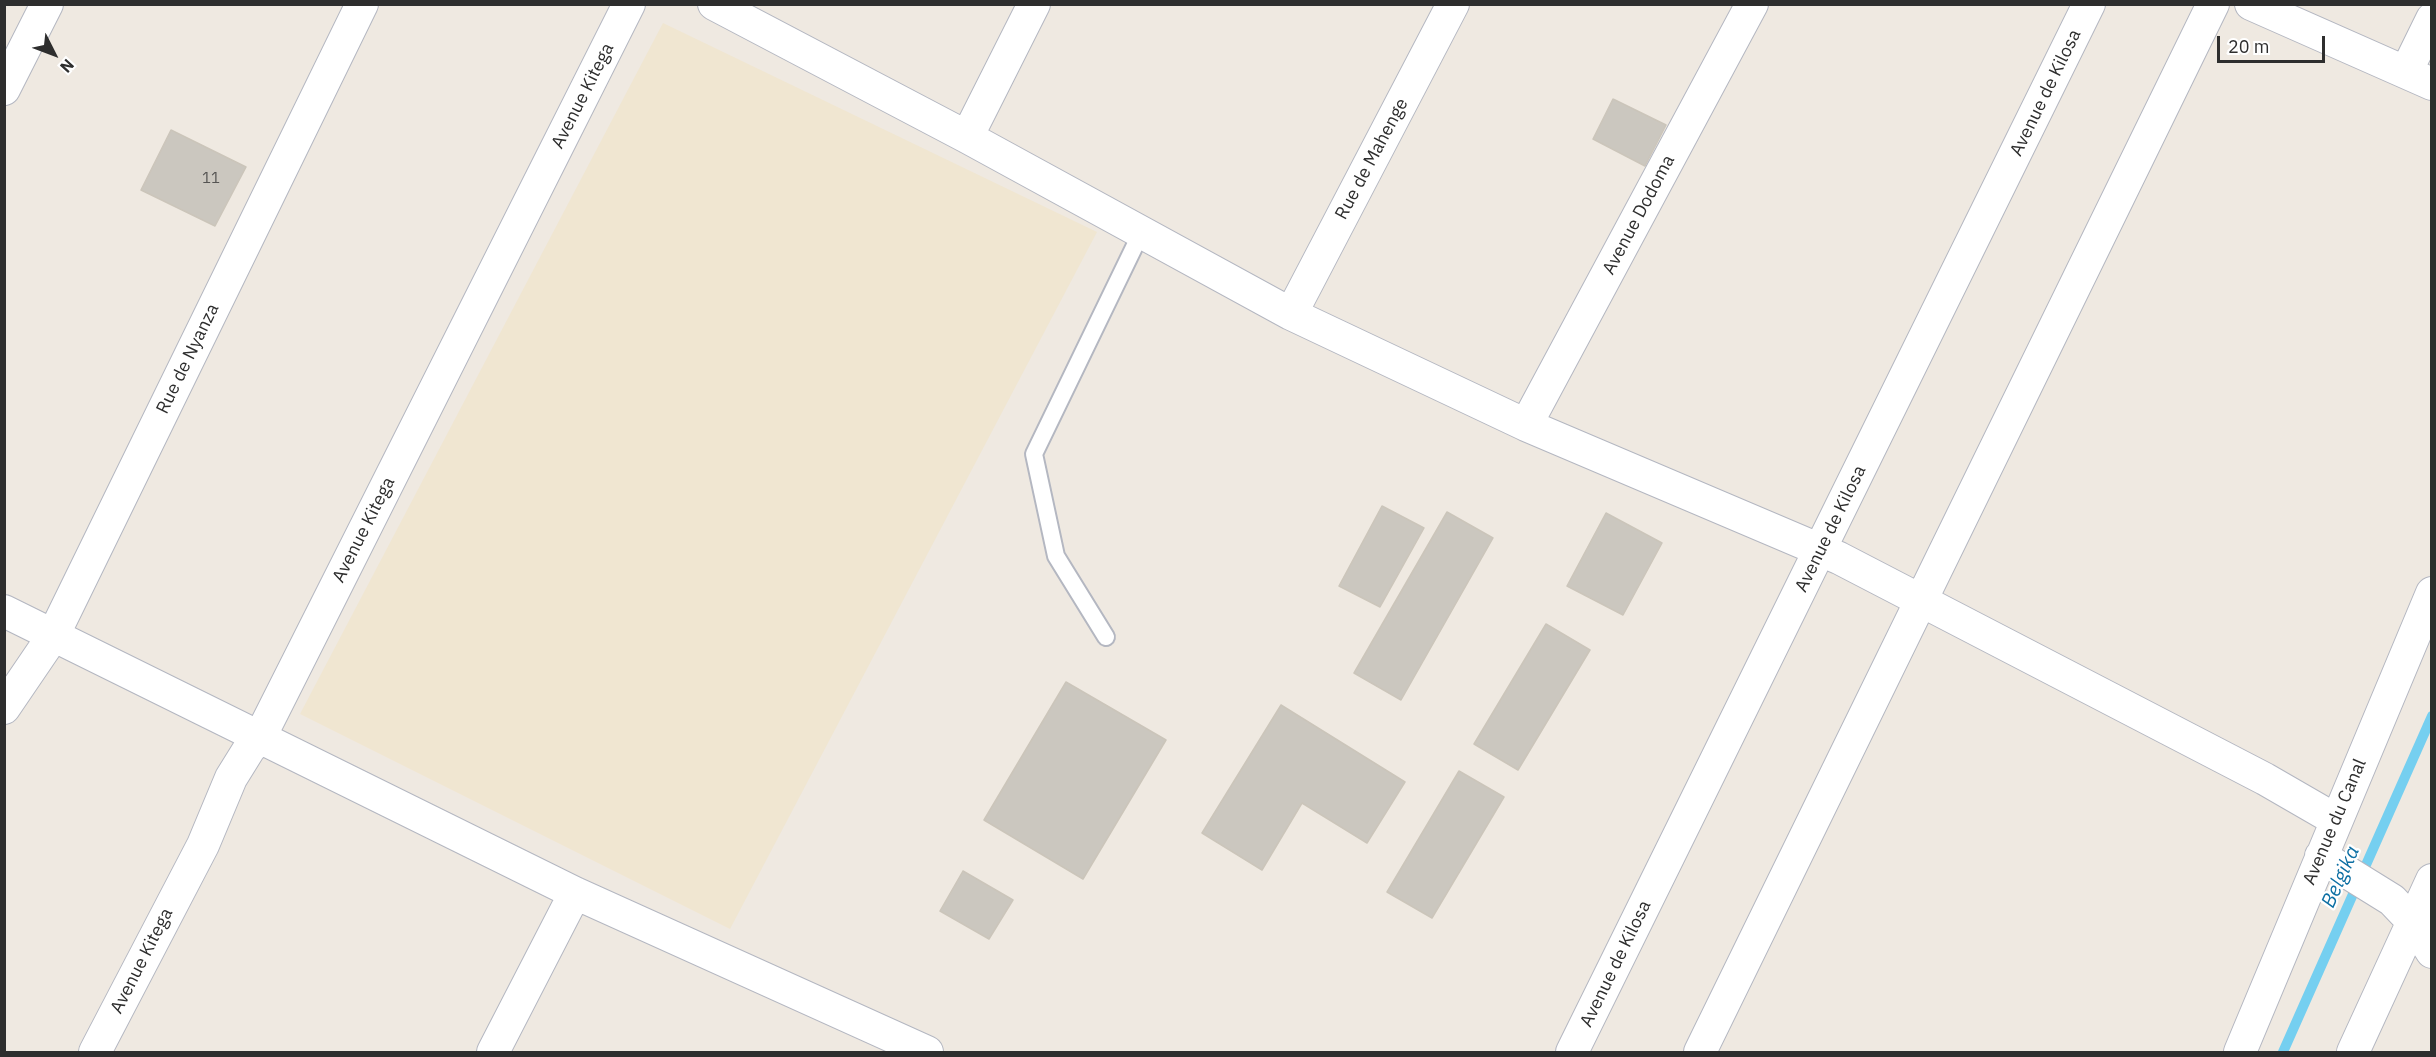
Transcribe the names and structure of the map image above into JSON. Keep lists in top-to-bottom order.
{
  "streets": {
    "street": [
      "Avenue de Kilosa",
      "Avenue Kitega",
      "Rue de Mahenge",
      "Avenue Dodoma",
      "Rue de Nyanza",
      "Avenue du Canal"
    ]
  },
  "water": ["Belgika"],
  "house_numbers": ["11"],
  "scale_bar": "20 m",
  "north": "bottom right"
}
